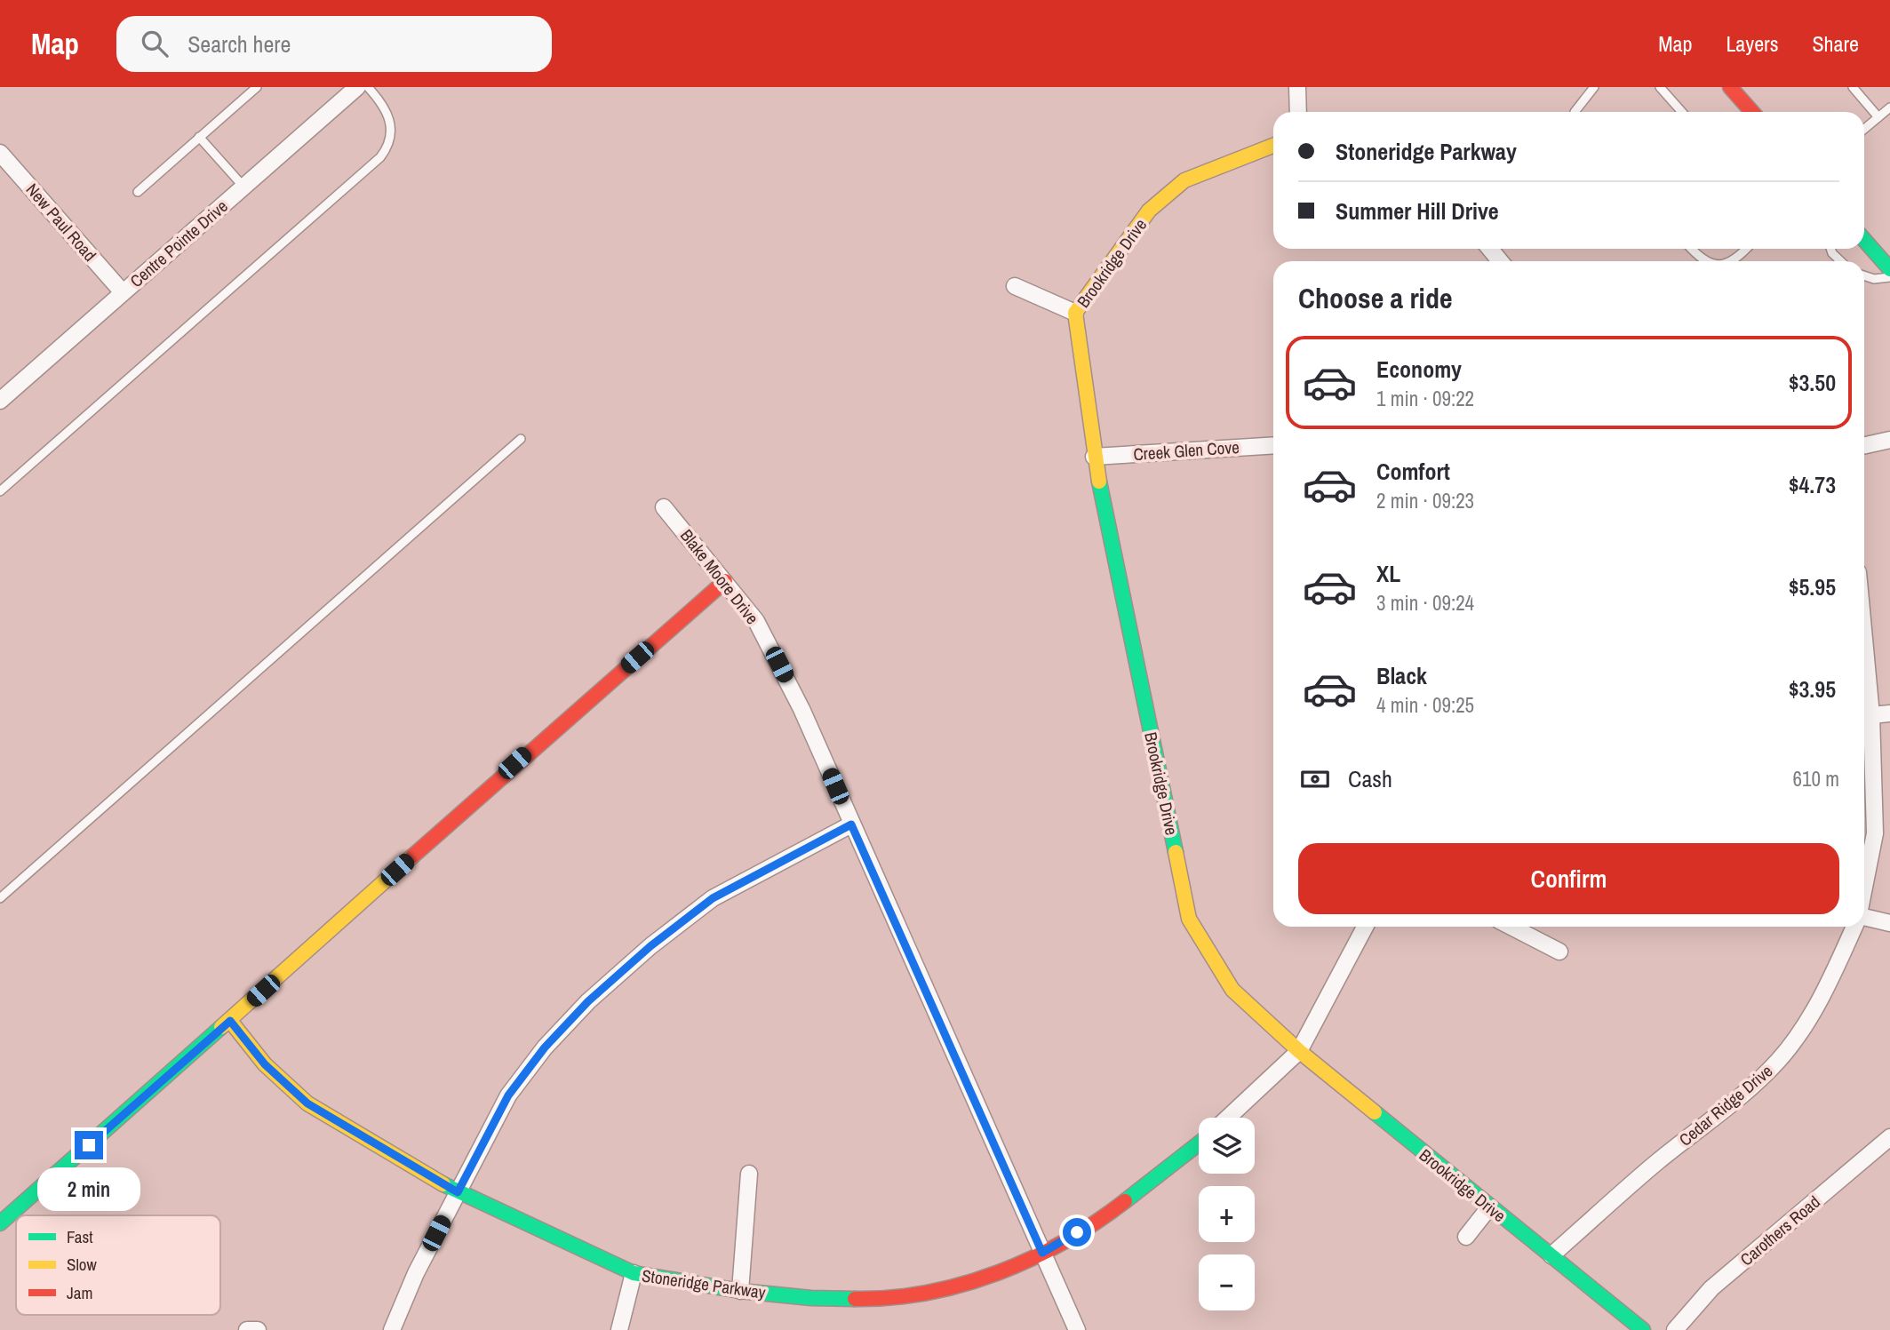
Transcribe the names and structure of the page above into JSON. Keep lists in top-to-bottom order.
{
  "streets": {
    "street": [
      "New Paul Road",
      "Centre Pointe Drive",
      "Brookridge Drive",
      "Creek Glen Cove",
      "Blake Moore Drive",
      "Cedar Ridge Drive",
      "Carothers Road",
      "Stoneridge Parkway"
    ]
  },
  "crossings": [
    ["New Paul Road", "Centre Pointe Drive"],
    ["Brookridge Drive", "Creek Glen Cove"],
    ["Brookridge Drive", "Cedar Ridge Drive"],
    ["Blake Moore Drive", "Stoneridge Parkway"]
  ],
  "legend": ["Fast", "Slow", "Jam"],
  "page": {
    "header": "Map",
    "search": "Search here",
    "nav": ["Map", "Layers", "Share"],
    "banner": ["Stoneridge Parkway", "Summer Hill Drive"],
    "heading": "Choose a ride",
    "list": [
      {
        "name": "Economy",
        "note": "1 min · 09:22",
        "value": "$3.50"
      },
      {
        "name": "Comfort",
        "note": "2 min · 09:23",
        "value": "$4.73"
      },
      {
        "name": "XL",
        "note": "3 min · 09:24",
        "value": "$5.95"
      },
      {
        "name": "Black",
        "note": "4 min · 09:25",
        "value": "$3.95"
      }
    ],
    "pay": ["Cash", "610 m"],
    "buttons": "Confirm",
    "map_buttons": ["+", "−"],
    "bubble": "2 min"
  }
}
